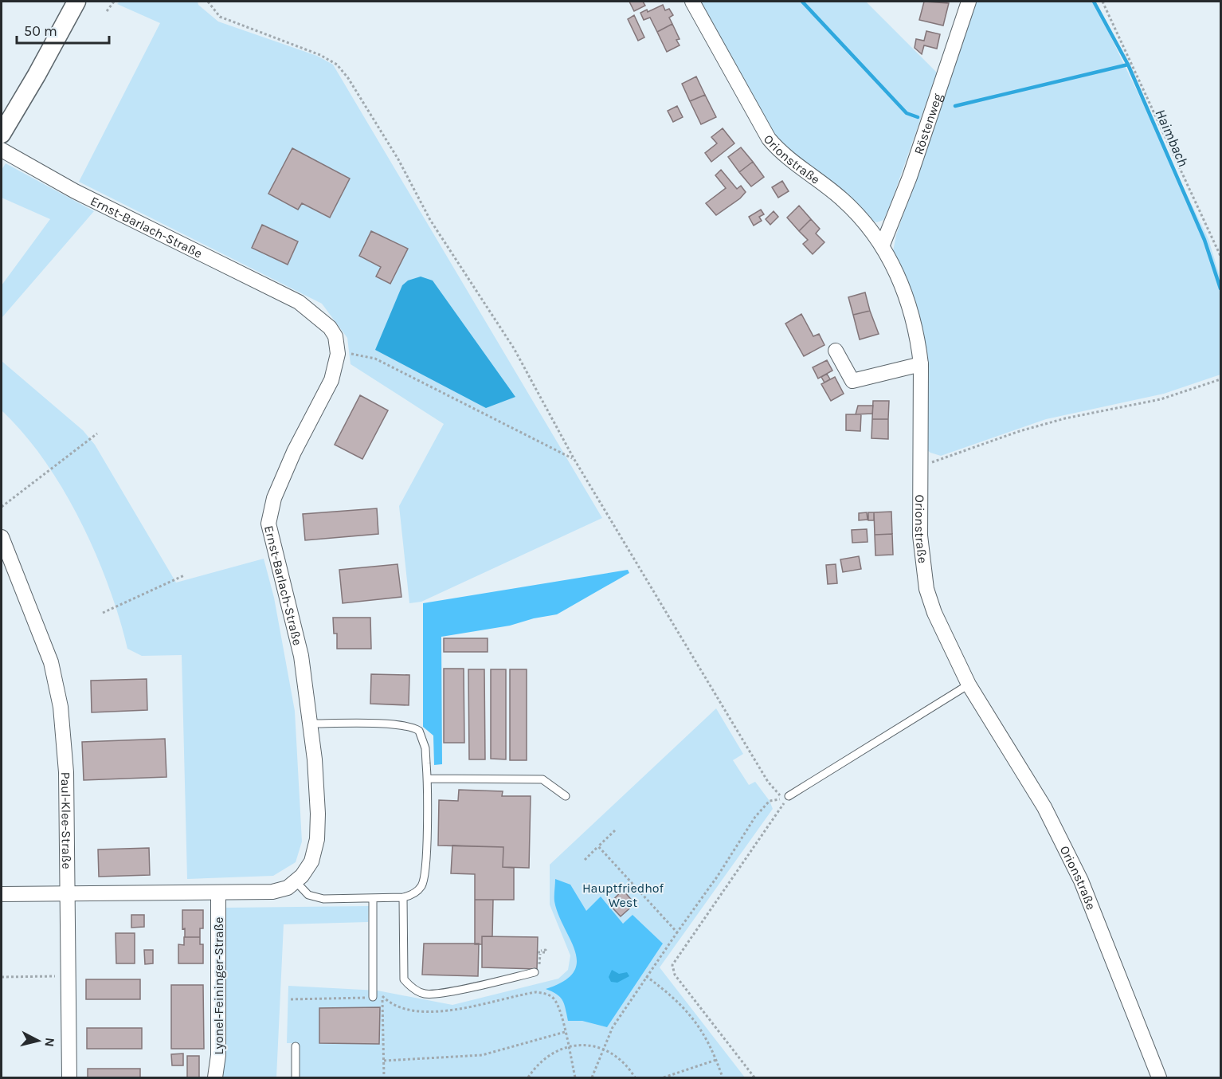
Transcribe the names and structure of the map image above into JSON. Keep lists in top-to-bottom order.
{
  "streets": {
    "street": [
      "Röstenweg",
      "Orionstraße",
      "Ernst-Barlach-Straße",
      "Paul-Klee-Straße",
      "Lyonel-Feininger-Straße"
    ]
  },
  "crossings": [
    ["Röstenweg", "Orionstraße"],
    ["Ernst-Barlach-Straße", "Paul-Klee-Straße"],
    ["Ernst-Barlach-Straße", "Lyonel-Feininger-Straße"]
  ],
  "water": ["Haimbach"],
  "parks": ["Hauptfriedhof West"],
  "scale_bar": "50 m",
  "north": "right"
}
